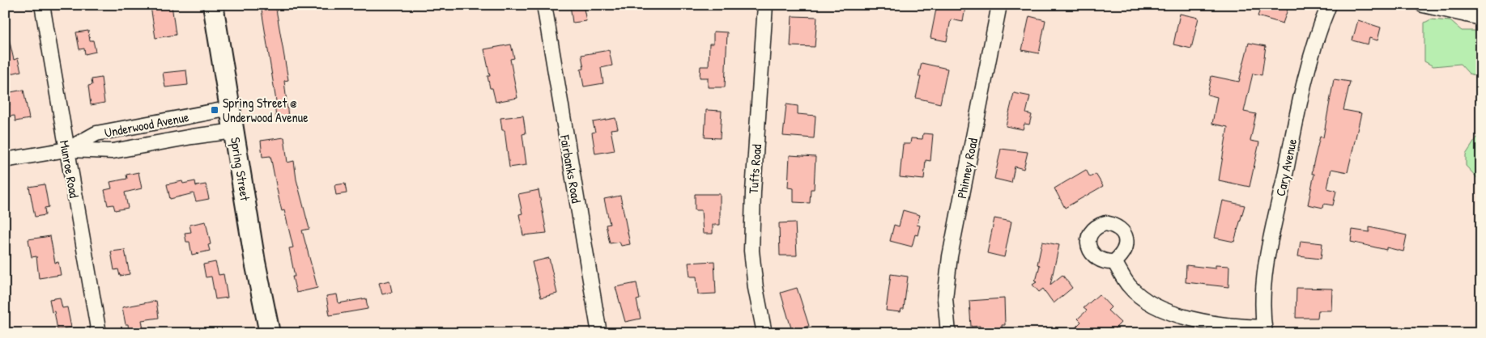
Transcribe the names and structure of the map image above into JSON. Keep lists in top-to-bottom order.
{
  "streets": {
    "main road": ["Spring Street"],
    "street": [
      "Underwood Avenue",
      "Cary Avenue",
      "Phinney Road",
      "Munroe Road",
      "Fairbanks Road",
      "Tufts Road"
    ]
  },
  "crossings": [
    ["Underwood Avenue", "Munroe Road"],
    ["Underwood Avenue", "Spring Street"]
  ],
  "places": {
    "transit": ["Spring Street @ Underwood Avenue"]
  }
}
